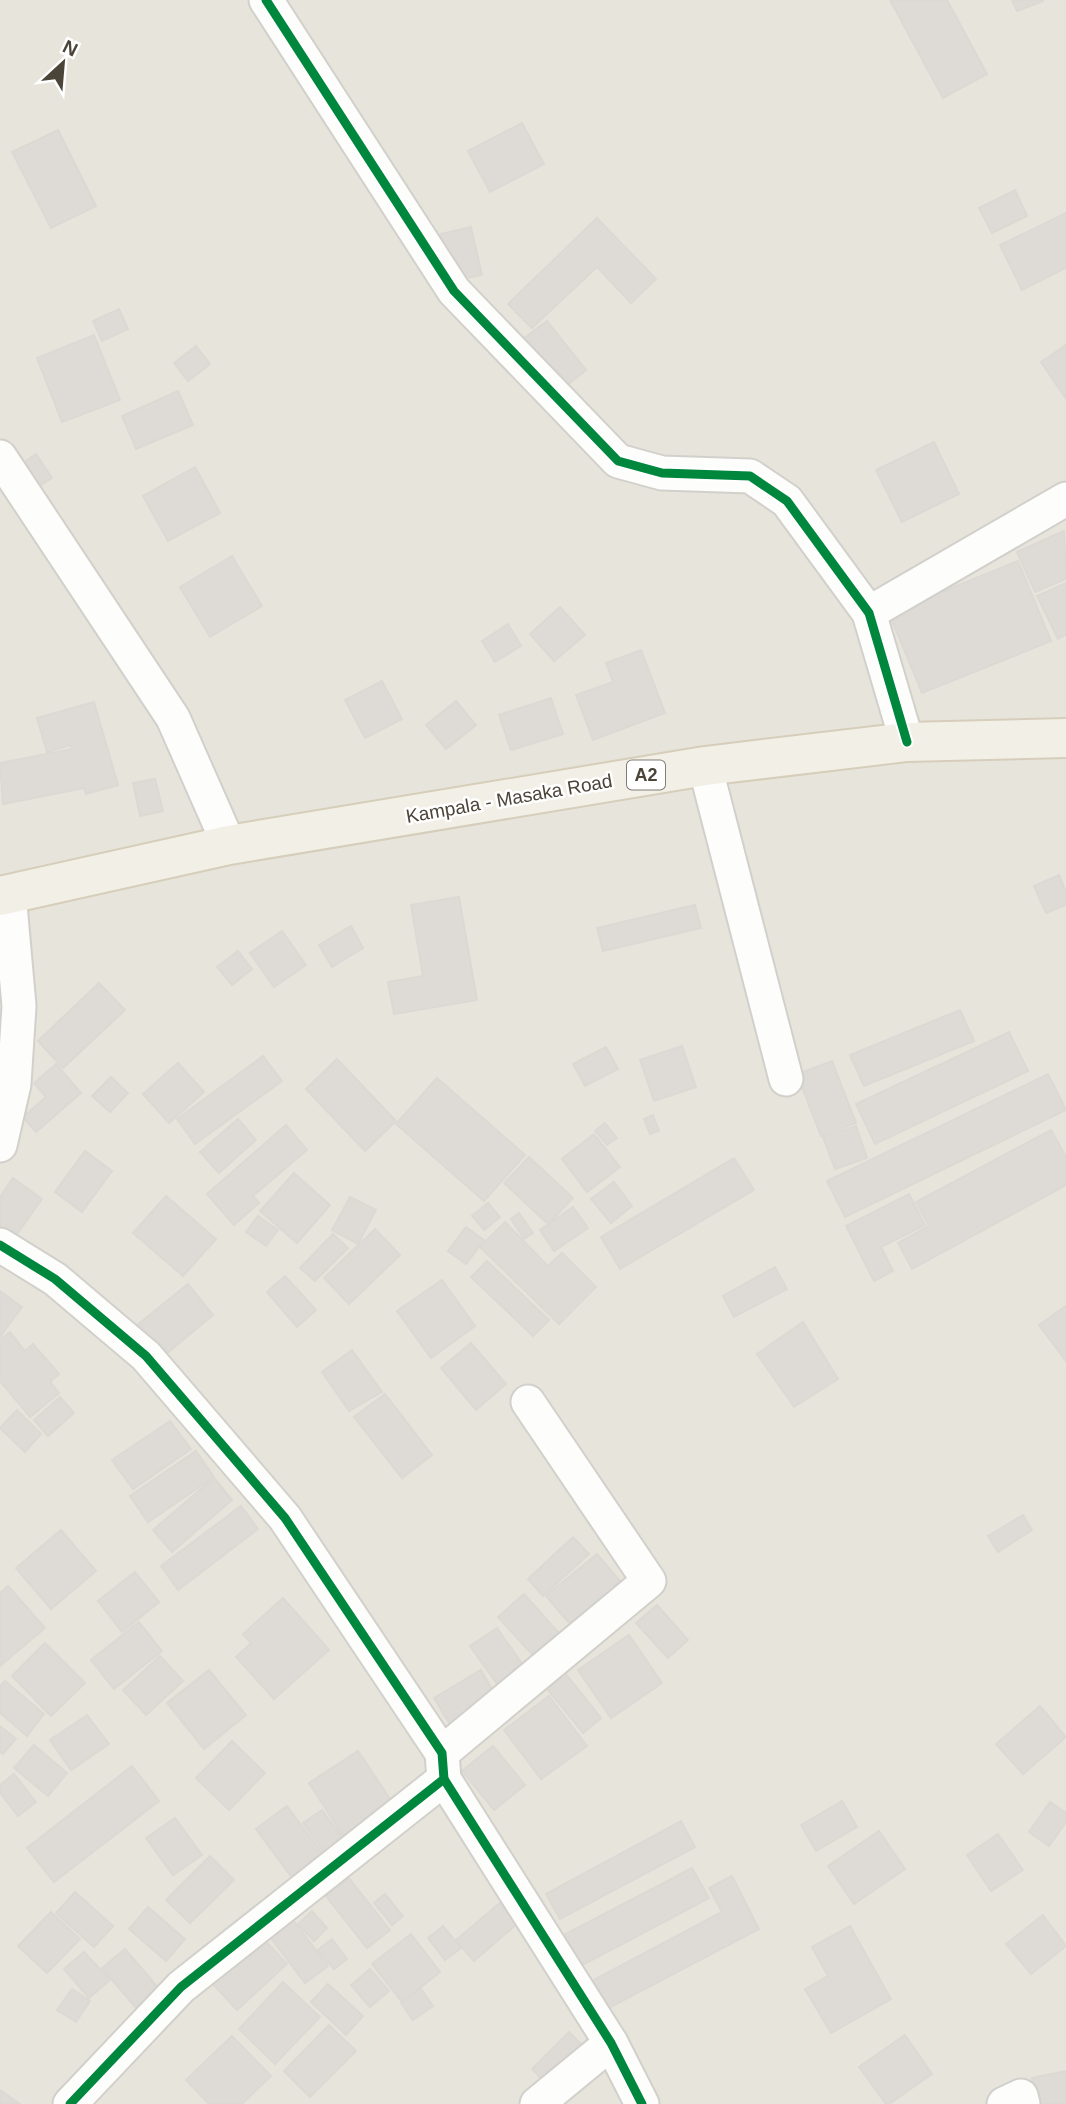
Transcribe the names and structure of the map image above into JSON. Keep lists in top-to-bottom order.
{
  "streets": {
    "main road": ["A2", "Kampala - Masaka Road"]
  },
  "north": "top right"
}
